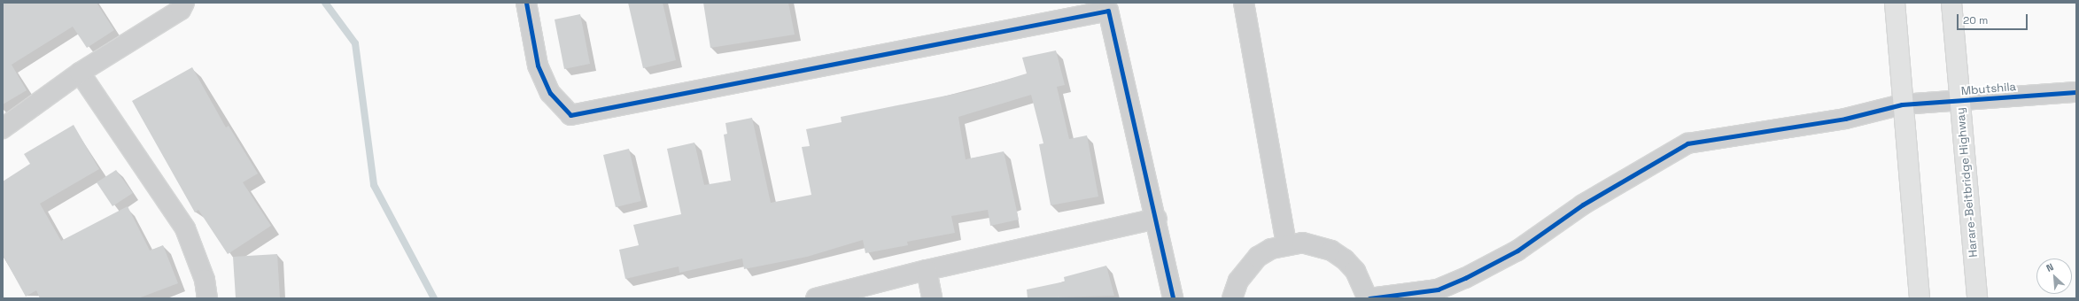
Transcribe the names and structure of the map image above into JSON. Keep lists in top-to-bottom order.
{
  "streets": {
    "highway": ["Harare-Beitbridge Highway"],
    "street": ["Mbutshila"]
  },
  "crossings": [
    ["Mbutshila", "Harare-Beitbridge Highway"]
  ],
  "scale_bar": "20 m",
  "north": "top left"
}
